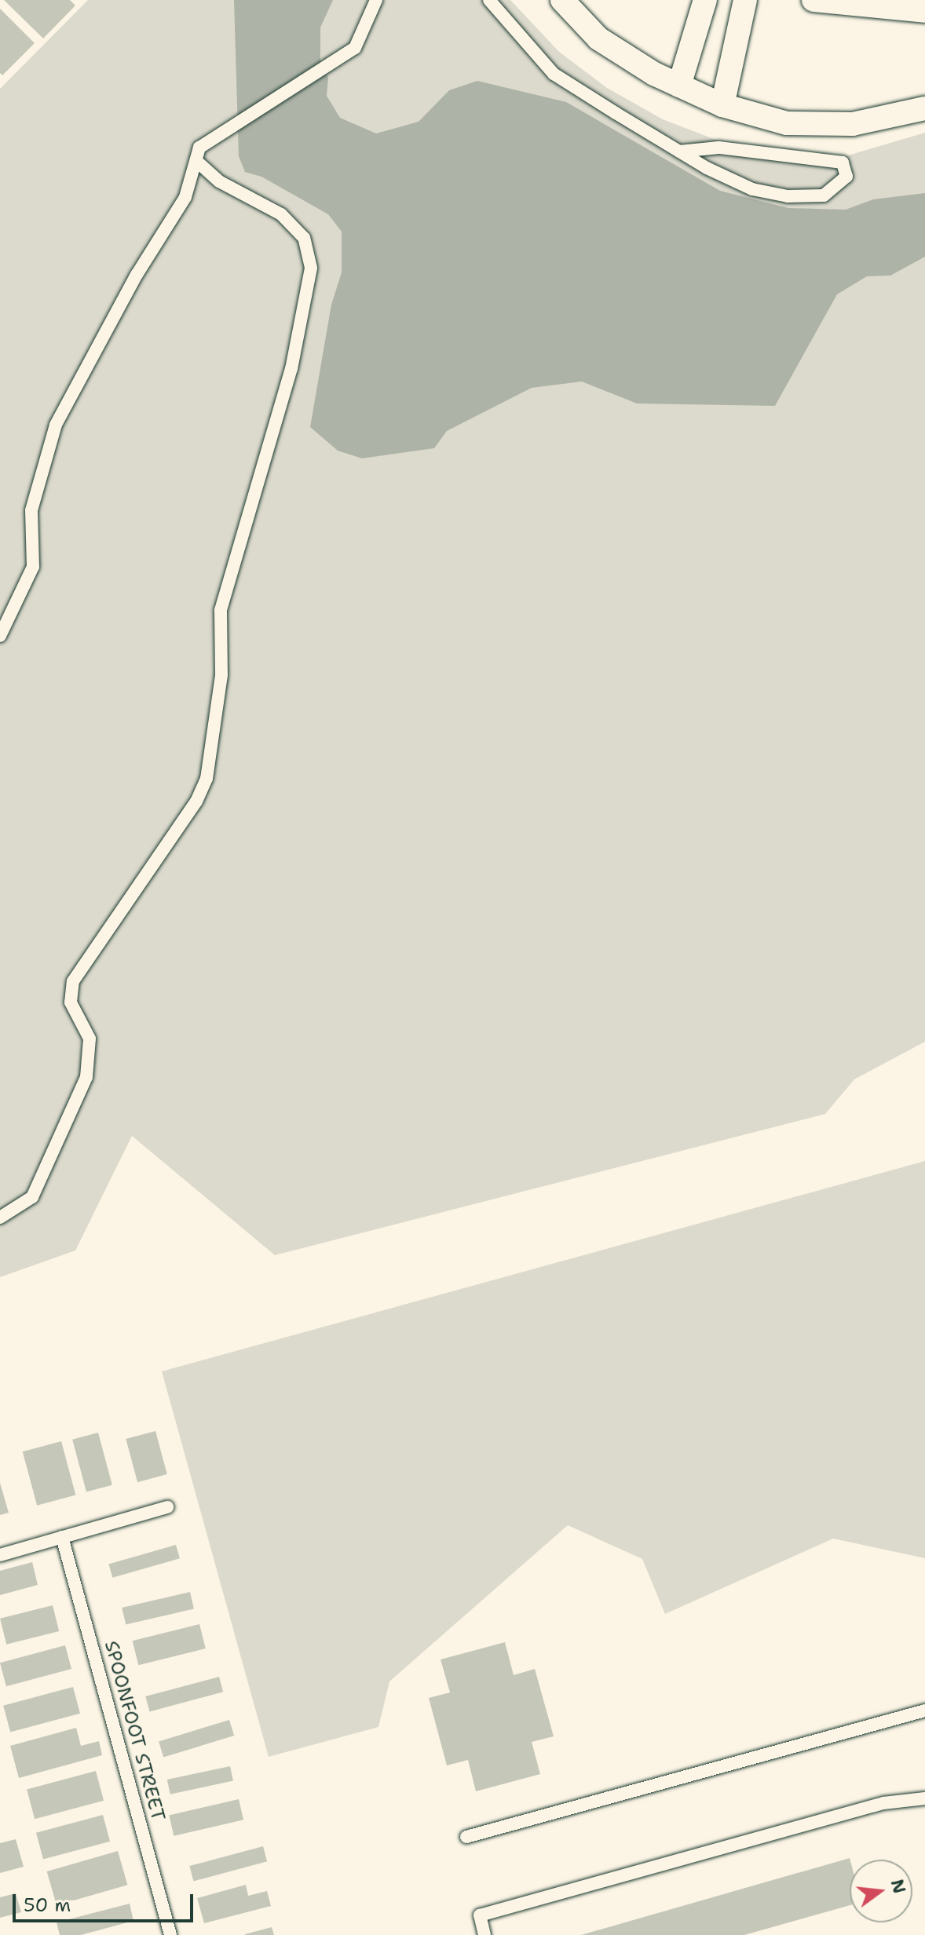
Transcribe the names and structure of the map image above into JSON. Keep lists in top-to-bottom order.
{
  "streets": {
    "lane": ["SPOONFOOT STREET"]
  },
  "scale_bar": "50 m",
  "north": "right"
}
